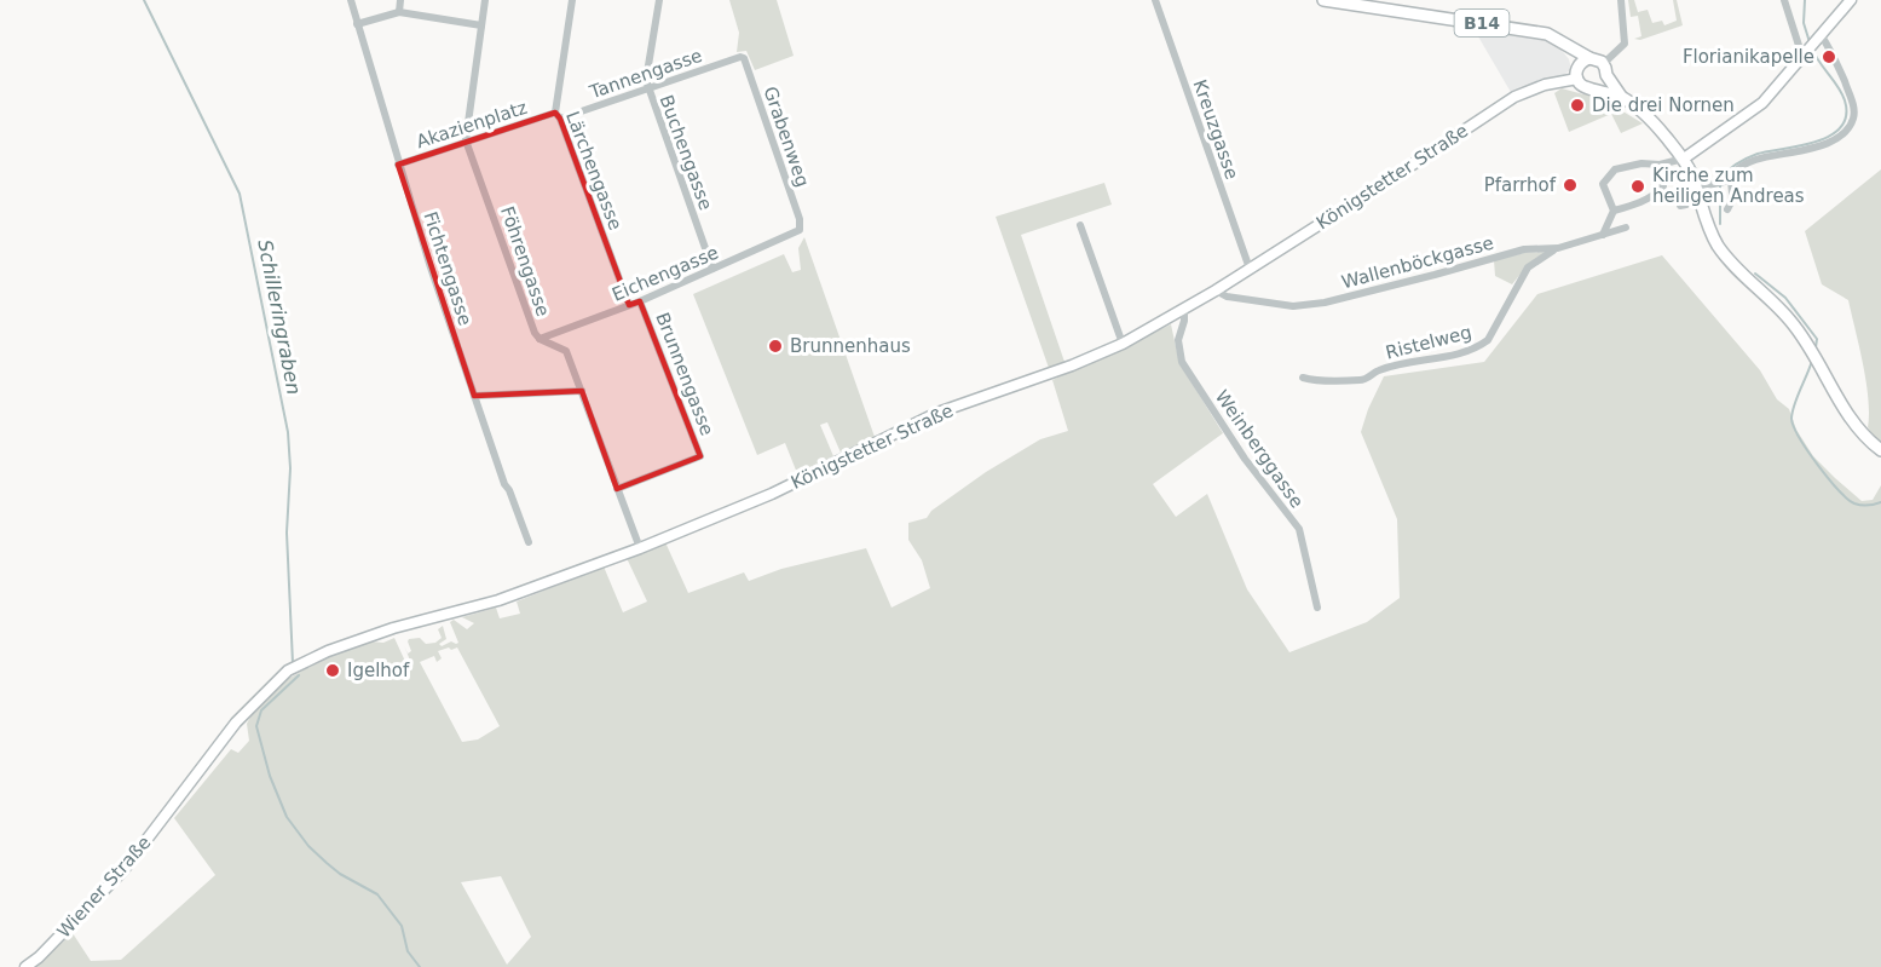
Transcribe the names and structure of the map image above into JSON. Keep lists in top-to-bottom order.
{
  "streets": {
    "main road": ["B14", "Königstetter Straße", "Wiener Straße"],
    "street": [
      "Tannengasse",
      "Akazienplatz",
      "Kreuzgasse",
      "Grabenweg",
      "Buchengasse",
      "Lärchengasse",
      "Föhrengasse",
      "Wallenböckgasse",
      "Fichtengasse",
      "Eichengasse",
      "Ristelweg",
      "Brunnengasse",
      "Weinberggasse"
    ]
  },
  "crossings": [
    ["B14", "Königstetter Straße"],
    ["Tannengasse", "Akazienplatz"],
    ["Tannengasse", "Grabenweg"],
    ["Tannengasse", "Buchengasse"],
    ["Tannengasse", "Lärchengasse"],
    ["Akazienplatz", "Lärchengasse"],
    ["Akazienplatz", "Föhrengasse"],
    ["Akazienplatz", "Fichtengasse"],
    ["Kreuzgasse", "Königstetter Straße"],
    ["Grabenweg", "Eichengasse"],
    ["Buchengasse", "Eichengasse"],
    ["Lärchengasse", "Eichengasse"],
    ["Königstetter Straße", "Föhrengasse"],
    ["Königstetter Straße", "Wallenböckgasse"],
    ["Königstetter Straße", "Weinberggasse"],
    ["Königstetter Straße", "Wiener Straße"],
    ["Föhrengasse", "Eichengasse"],
    ["Föhrengasse", "Brunnengasse"],
    ["Wallenböckgasse", "Ristelweg"],
    ["Eichengasse", "Brunnengasse"]
  ],
  "water": ["Schilleringraben"],
  "places": [
    "Florianikapelle",
    "Die drei Nornen",
    "Pfarrhof",
    "Kirche zum heiligen Andreas",
    "Brunnenhaus",
    "Igelhof"
  ]
}
